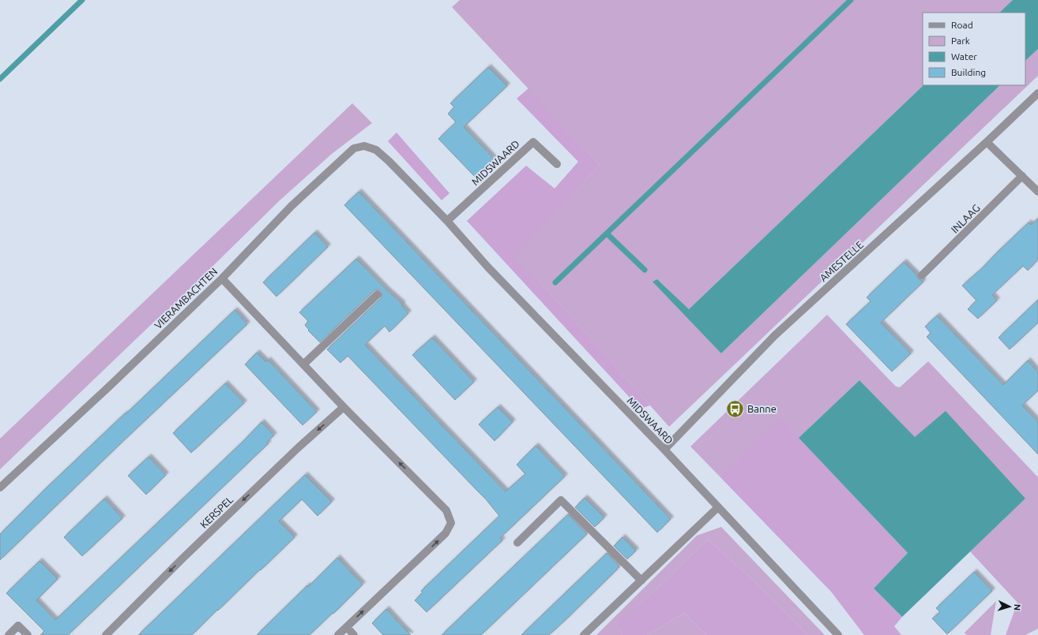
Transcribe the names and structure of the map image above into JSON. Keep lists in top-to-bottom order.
{
  "streets": {
    "street": [
      "MIDSWAARD",
      "INLAAG",
      "AMESTELLE",
      "VIERAMBACHTEN",
      "KERSPEL"
    ]
  },
  "crossings": [
    ["MIDSWAARD", "AMESTELLE"],
    ["MIDSWAARD", "VIERAMBACHTEN"]
  ],
  "one_way": ["KERSPEL"],
  "places": {
    "bus stop": ["Banne"]
  },
  "legend": [
    "Road",
    "Park",
    "Water",
    "Building"
  ],
  "north": "right"
}
